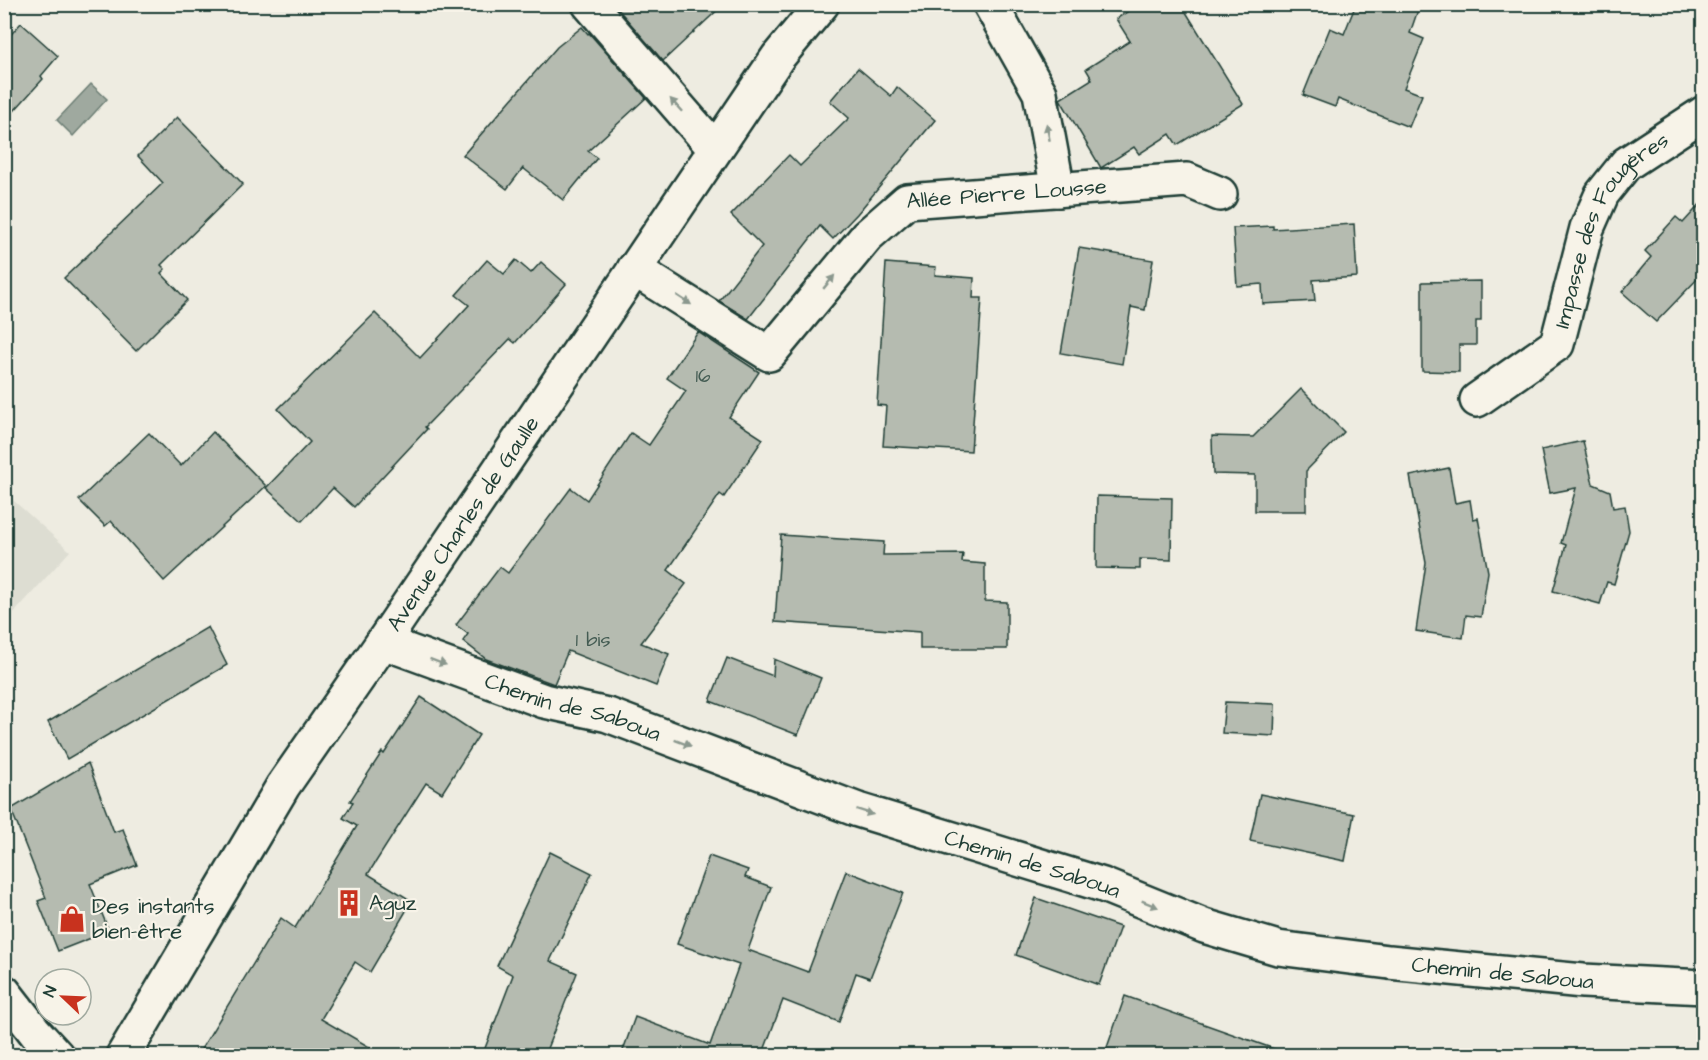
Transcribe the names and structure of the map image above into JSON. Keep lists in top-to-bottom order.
{
  "streets": {
    "street": [
      "Allée Pierre Lousse",
      "Impasse des Fougères",
      "Avenue Charles de Gaulle",
      "Chemin de Saboua"
    ]
  },
  "crossings": [
    ["Allée Pierre Lousse", "Avenue Charles de Gaulle"],
    ["Avenue Charles de Gaulle", "Chemin de Saboua"]
  ],
  "one_way": ["Allée Pierre Lousse", "Chemin de Saboua"],
  "places": {
    "building": ["Aguz"],
    "shop": ["Des instants bien-être"]
  },
  "house_numbers": ["16", "1 bis"],
  "north": "top left"
}
